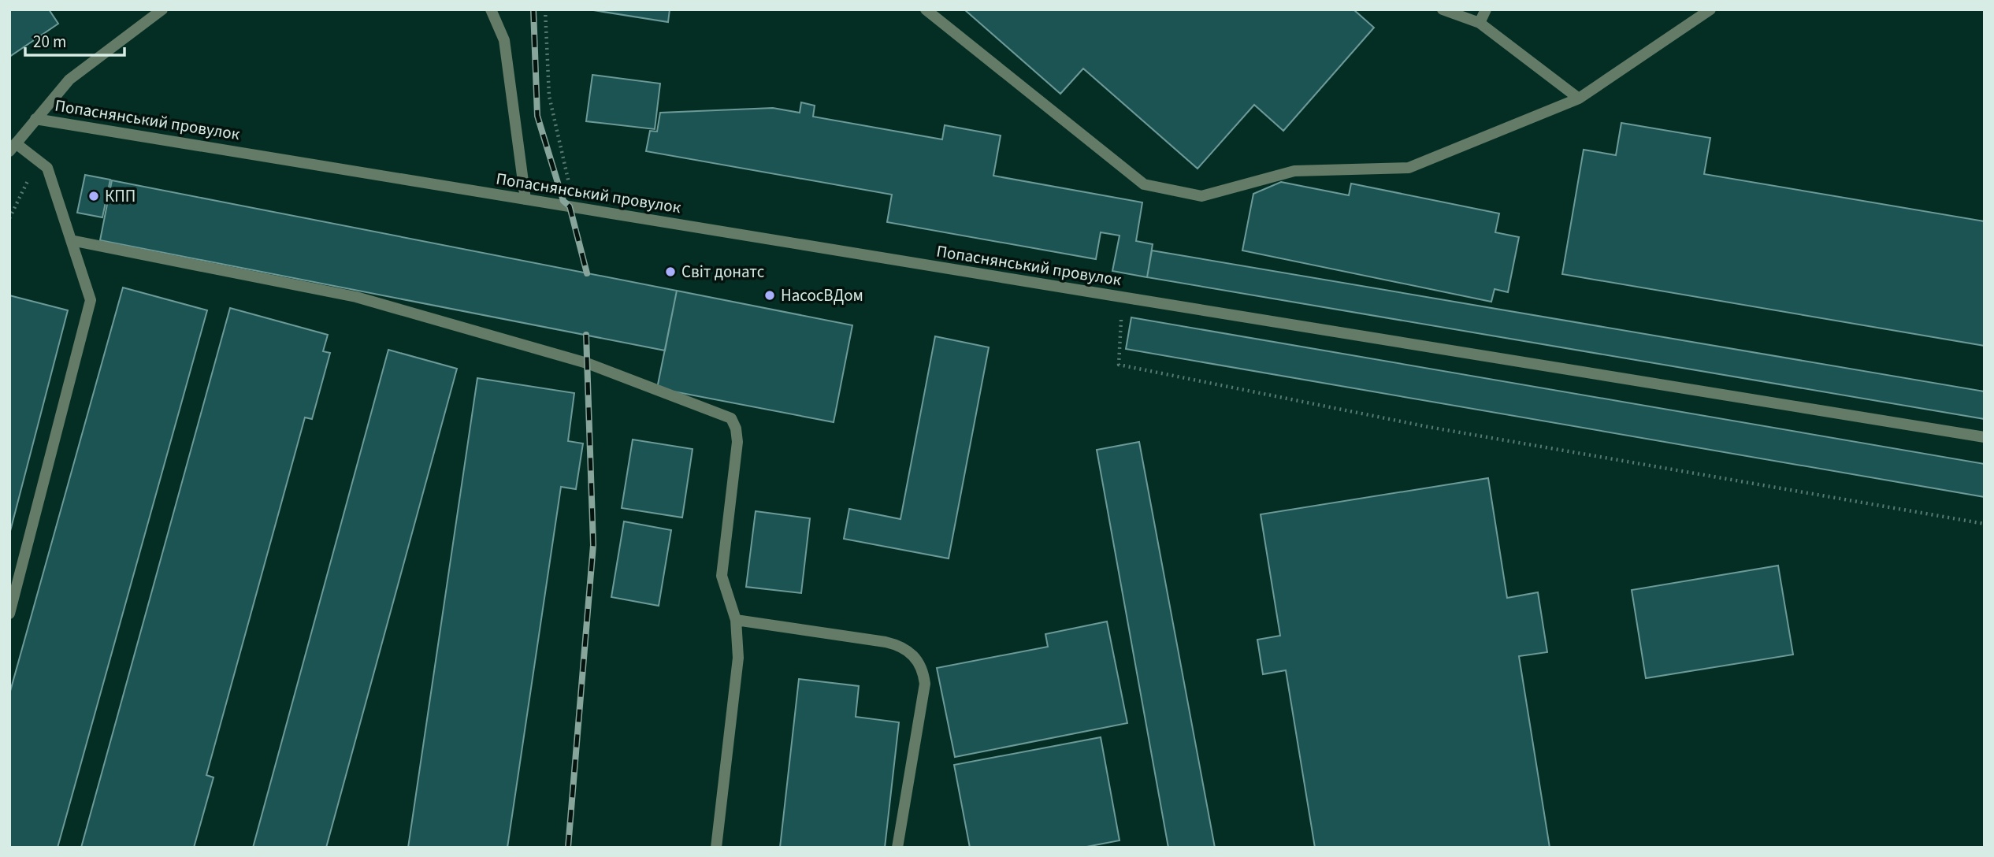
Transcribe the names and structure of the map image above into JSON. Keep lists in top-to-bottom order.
{
  "streets": {
    "street": ["Попаснянський провулок"]
  },
  "places": ["КПП", "Світ донатс", "НасосВДом"],
  "scale_bar": "20 m"
}
